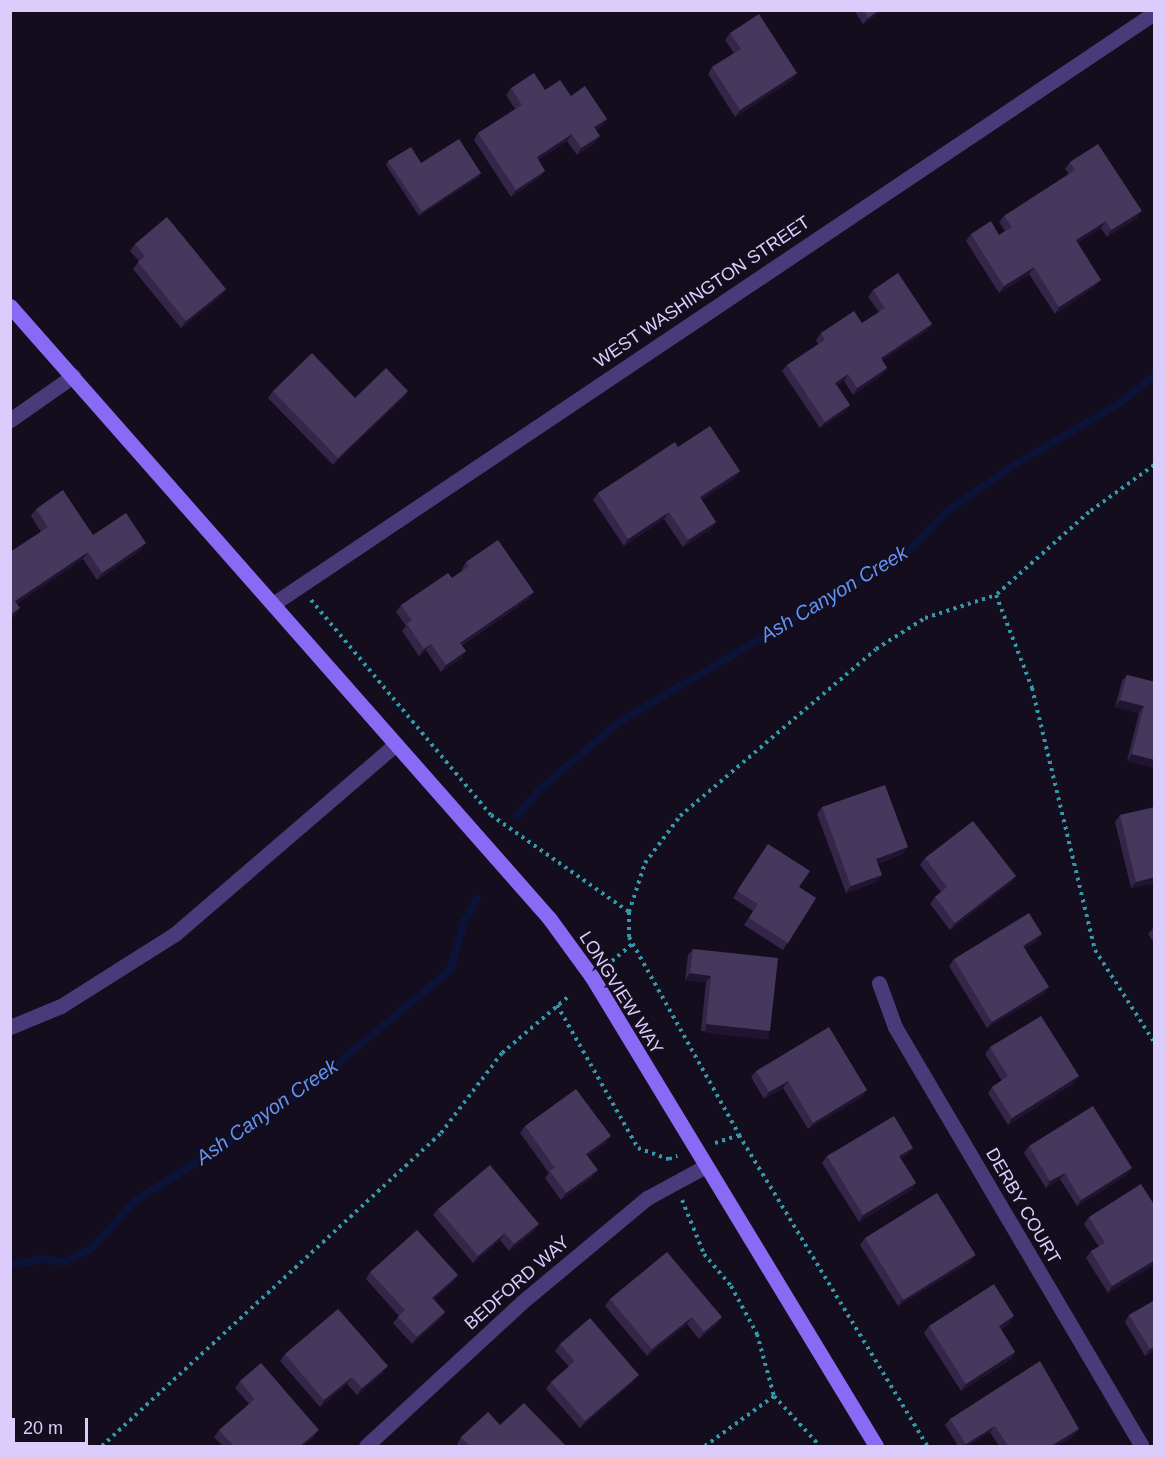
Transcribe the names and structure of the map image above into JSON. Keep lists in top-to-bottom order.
{
  "streets": {
    "street": [
      "WEST WASHINGTON STREET",
      "LONGVIEW WAY",
      "DERBY COURT",
      "BEDFORD WAY"
    ]
  },
  "crossings": [
    ["WEST WASHINGTON STREET", "LONGVIEW WAY"],
    ["LONGVIEW WAY", "BEDFORD WAY"]
  ],
  "water": ["Ash Canyon Creek"],
  "scale_bar": "20 m"
}
